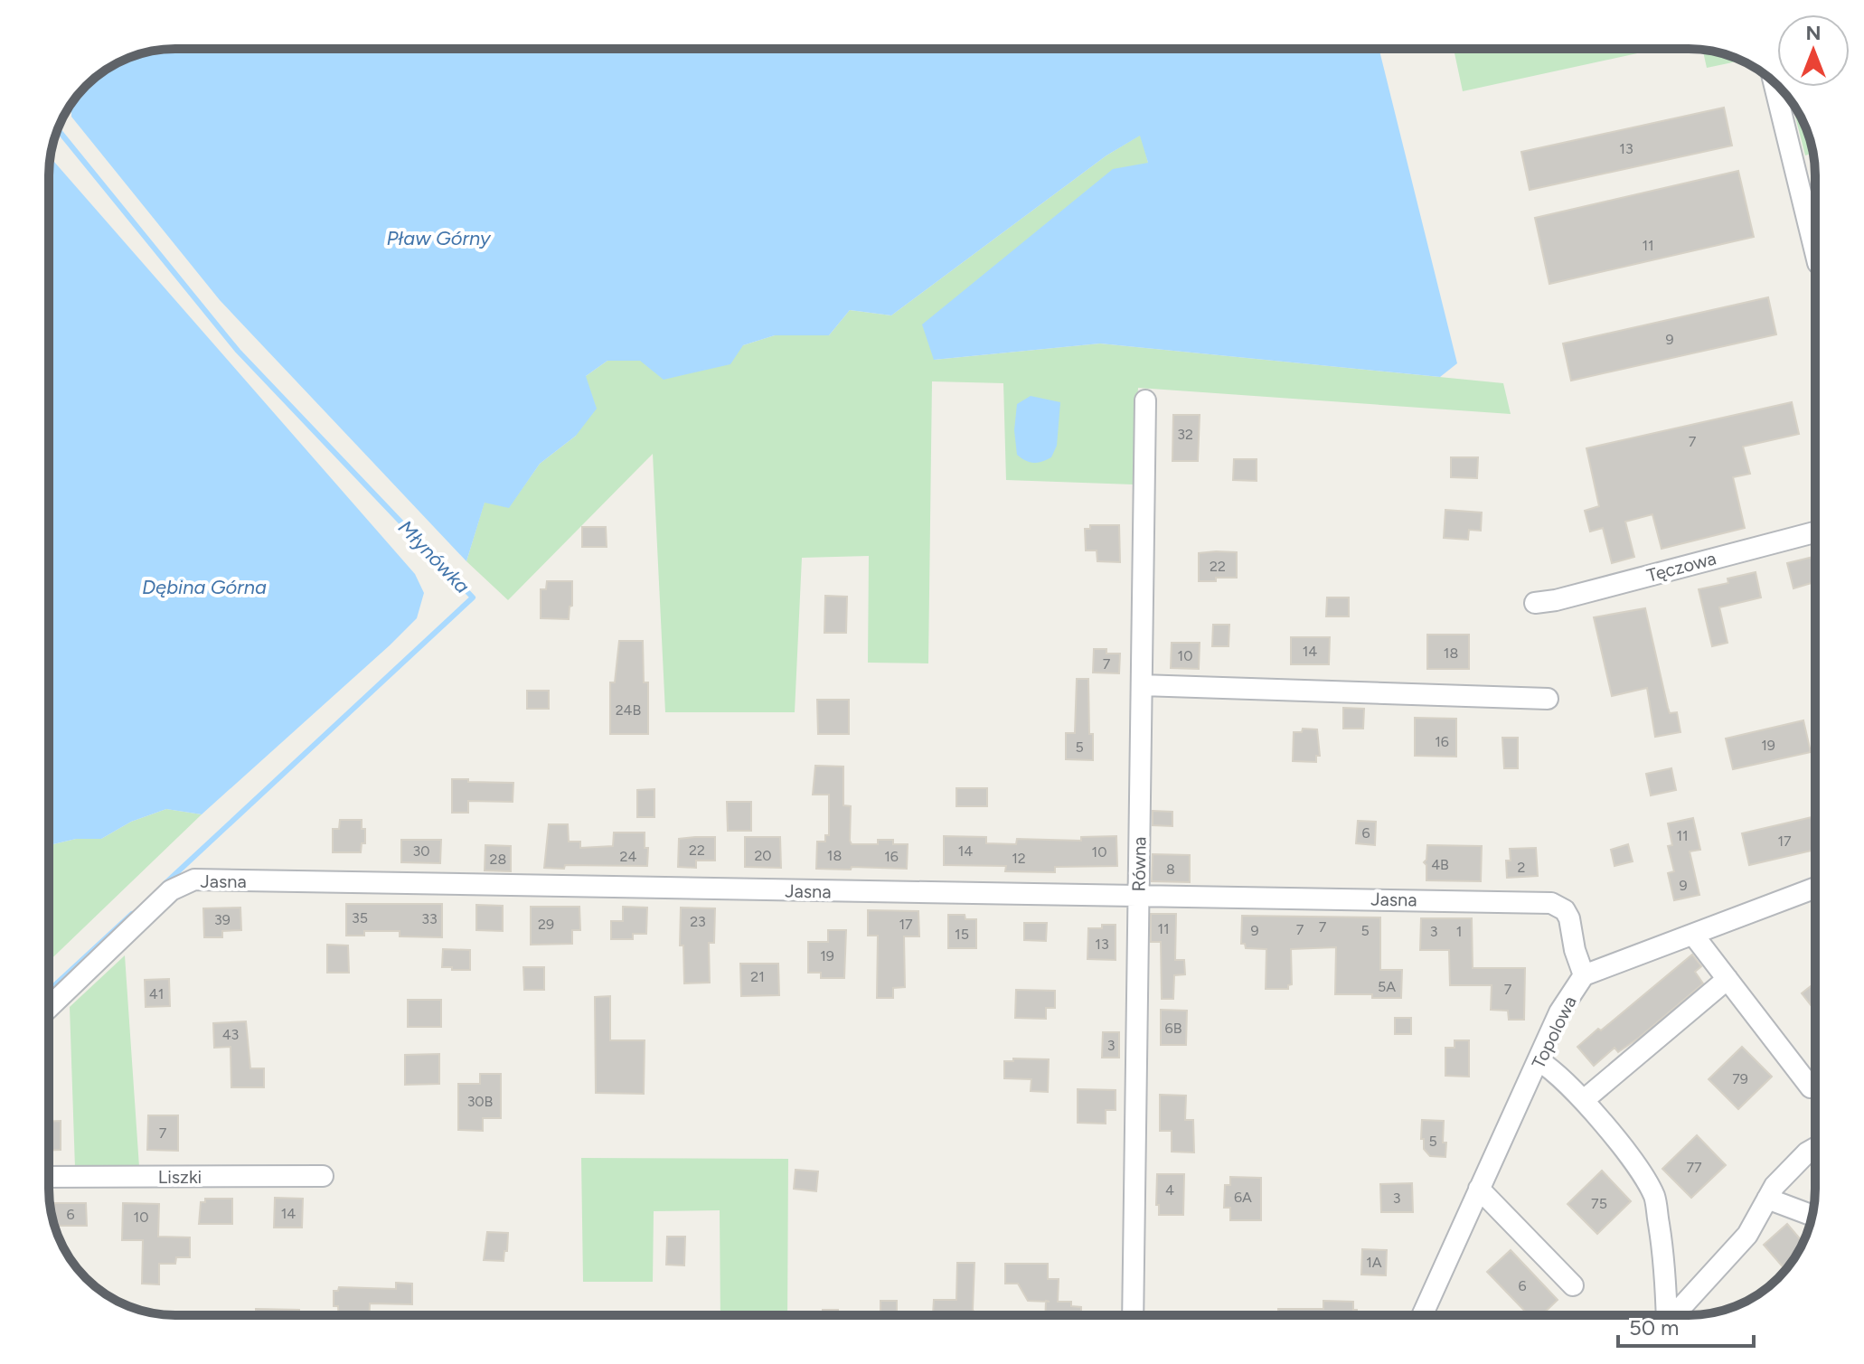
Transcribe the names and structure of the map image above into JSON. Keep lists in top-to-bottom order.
{
  "streets": {
    "street": [
      "Tęczowa",
      "Równa",
      "Jasna",
      "Topolowa",
      "Liszki"
    ]
  },
  "crossings": [
    ["Równa", "Jasna"],
    ["Jasna", "Topolowa"]
  ],
  "water": ["Pław Górny", "Młynówka", "Dębina Górna"],
  "house_numbers": [
    "13",
    "11",
    "9",
    "32",
    "7",
    "22",
    "14",
    "18",
    "10",
    "7",
    "24B",
    "16",
    "19",
    "5",
    "6",
    "11",
    "17",
    "22",
    "30",
    "14",
    "10",
    "20",
    "18",
    "24",
    "16",
    "12",
    "28",
    "4B",
    "2",
    "8",
    "9",
    "35",
    "33",
    "39",
    "23",
    "29",
    "17",
    "7",
    "11",
    "7",
    "9",
    "5",
    "3",
    "1",
    "15",
    "13",
    "19",
    "21",
    "5A",
    "7",
    "41",
    "6B",
    "43",
    "3",
    "79",
    "30B",
    "7",
    "5",
    "77",
    "4",
    "6A",
    "3",
    "75",
    "14",
    "6",
    "10",
    "1A",
    "6"
  ],
  "scale_bar": "50 m",
  "north": "top"
}
